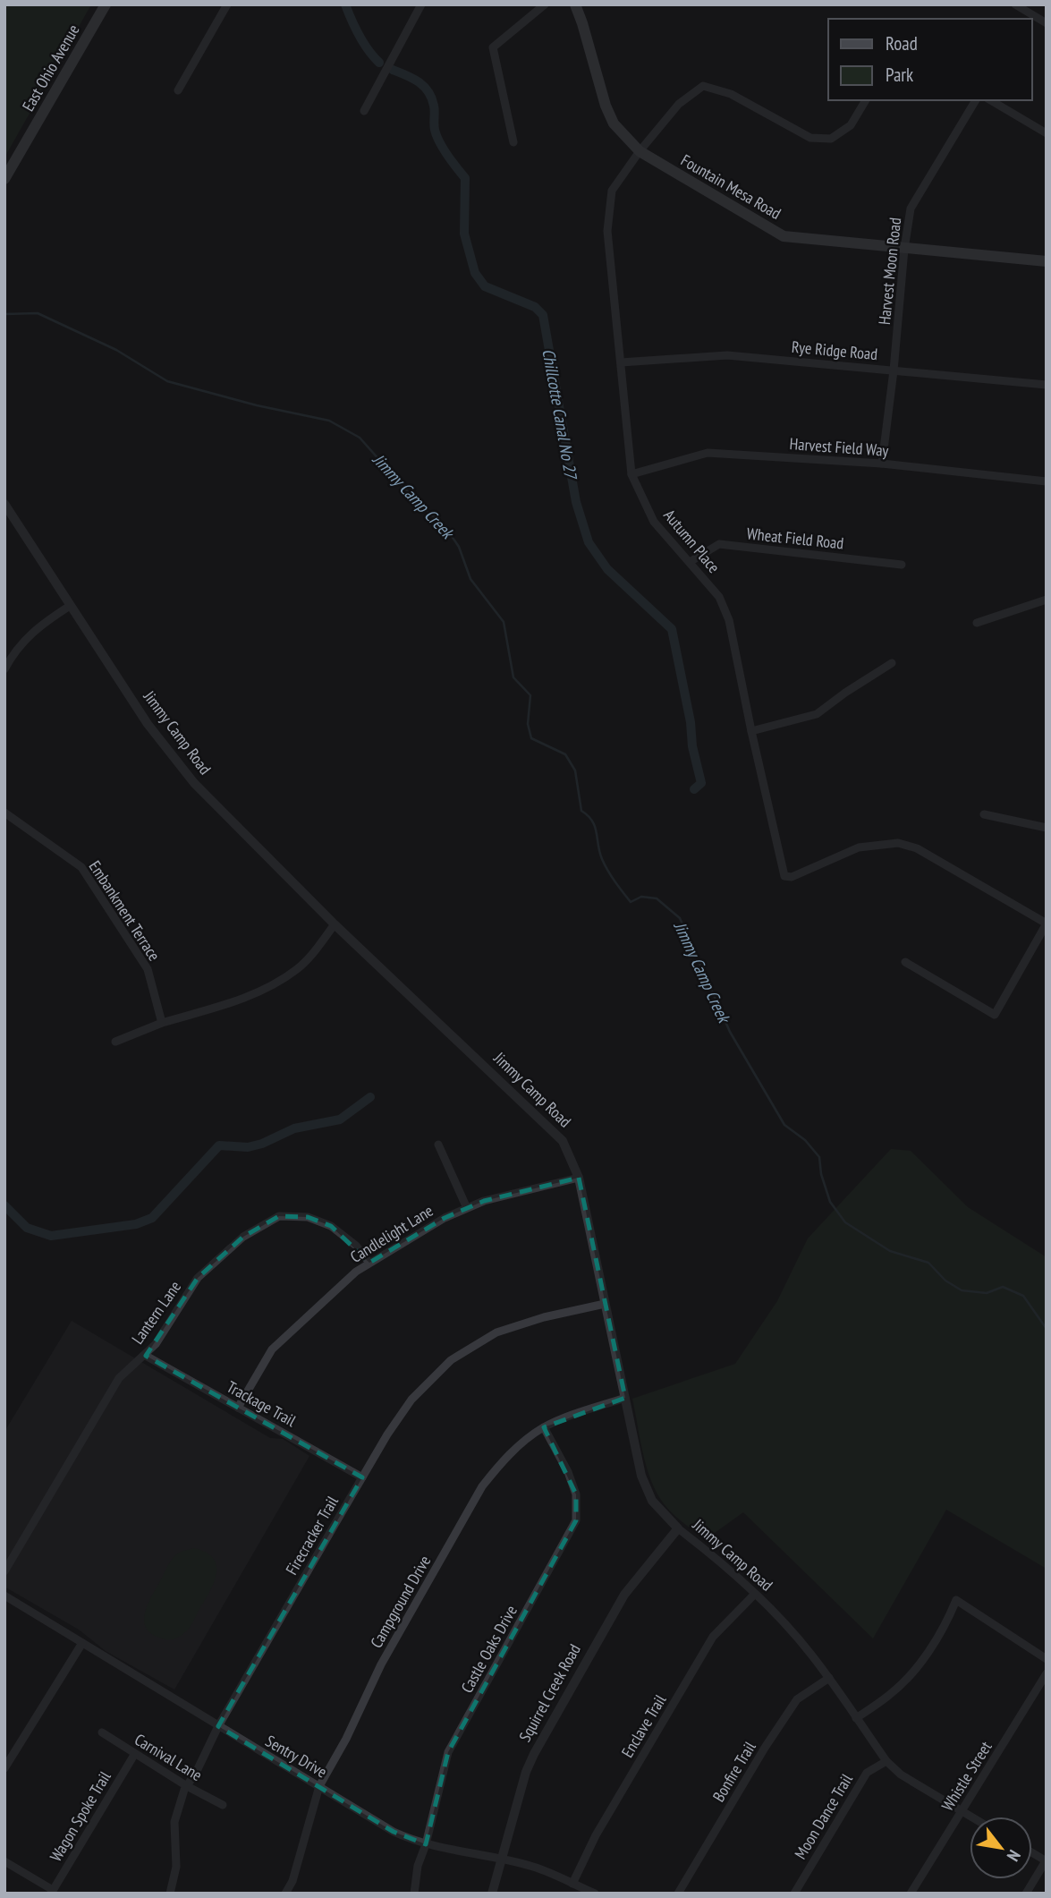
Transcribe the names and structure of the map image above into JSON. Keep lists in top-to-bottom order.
{
  "streets": {
    "main road": ["East Ohio Avenue", "Fountain Mesa Road"],
    "street": [
      "Harvest Moon Road",
      "Rye Ridge Road",
      "Harvest Field Way",
      "Wheat Field Road",
      "Autumn Place",
      "Jimmy Camp Road",
      "Embankment Terrace",
      "Candlelight Lane",
      "Lantern Lane",
      "Trackage Trail",
      "Firecracker Trail",
      "Campground Drive",
      "Castle Oaks Drive",
      "Squirrel Creek Road",
      "Enclave Trail",
      "Sentry Drive",
      "Carnival Lane",
      "Bonfire Trail",
      "Whistle Street",
      "Wagon Spoke Trail",
      "Moon Dance Trail"
    ]
  },
  "crossings": [
    ["Fountain Mesa Road", "Harvest Moon Road"],
    ["Fountain Mesa Road", "Autumn Place"],
    ["Harvest Moon Road", "Rye Ridge Road"],
    ["Harvest Moon Road", "Harvest Field Way"],
    ["Rye Ridge Road", "Autumn Place"],
    ["Harvest Field Way", "Autumn Place"],
    ["Wheat Field Road", "Autumn Place"],
    ["Jimmy Camp Road", "Candlelight Lane"],
    ["Jimmy Camp Road", "Firecracker Trail"],
    ["Jimmy Camp Road", "Campground Drive"],
    ["Jimmy Camp Road", "Squirrel Creek Road"],
    ["Jimmy Camp Road", "Enclave Trail"],
    ["Jimmy Camp Road", "Bonfire Trail"],
    ["Jimmy Camp Road", "Whistle Street"],
    ["Jimmy Camp Road", "Moon Dance Trail"],
    ["Candlelight Lane", "Lantern Lane"],
    ["Candlelight Lane", "Trackage Trail"],
    ["Lantern Lane", "Trackage Trail"],
    ["Trackage Trail", "Firecracker Trail"],
    ["Firecracker Trail", "Sentry Drive"],
    ["Firecracker Trail", "Carnival Lane"],
    ["Campground Drive", "Castle Oaks Drive"],
    ["Campground Drive", "Sentry Drive"],
    ["Castle Oaks Drive", "Sentry Drive"],
    ["Squirrel Creek Road", "Sentry Drive"],
    ["Enclave Trail", "Sentry Drive"],
    ["Carnival Lane", "Wagon Spoke Trail"]
  ],
  "water": ["Chillcotte Canal No 27", "Jimmy Camp Creek"],
  "legend": ["Road", "Park"],
  "north": "bottom right"
}
